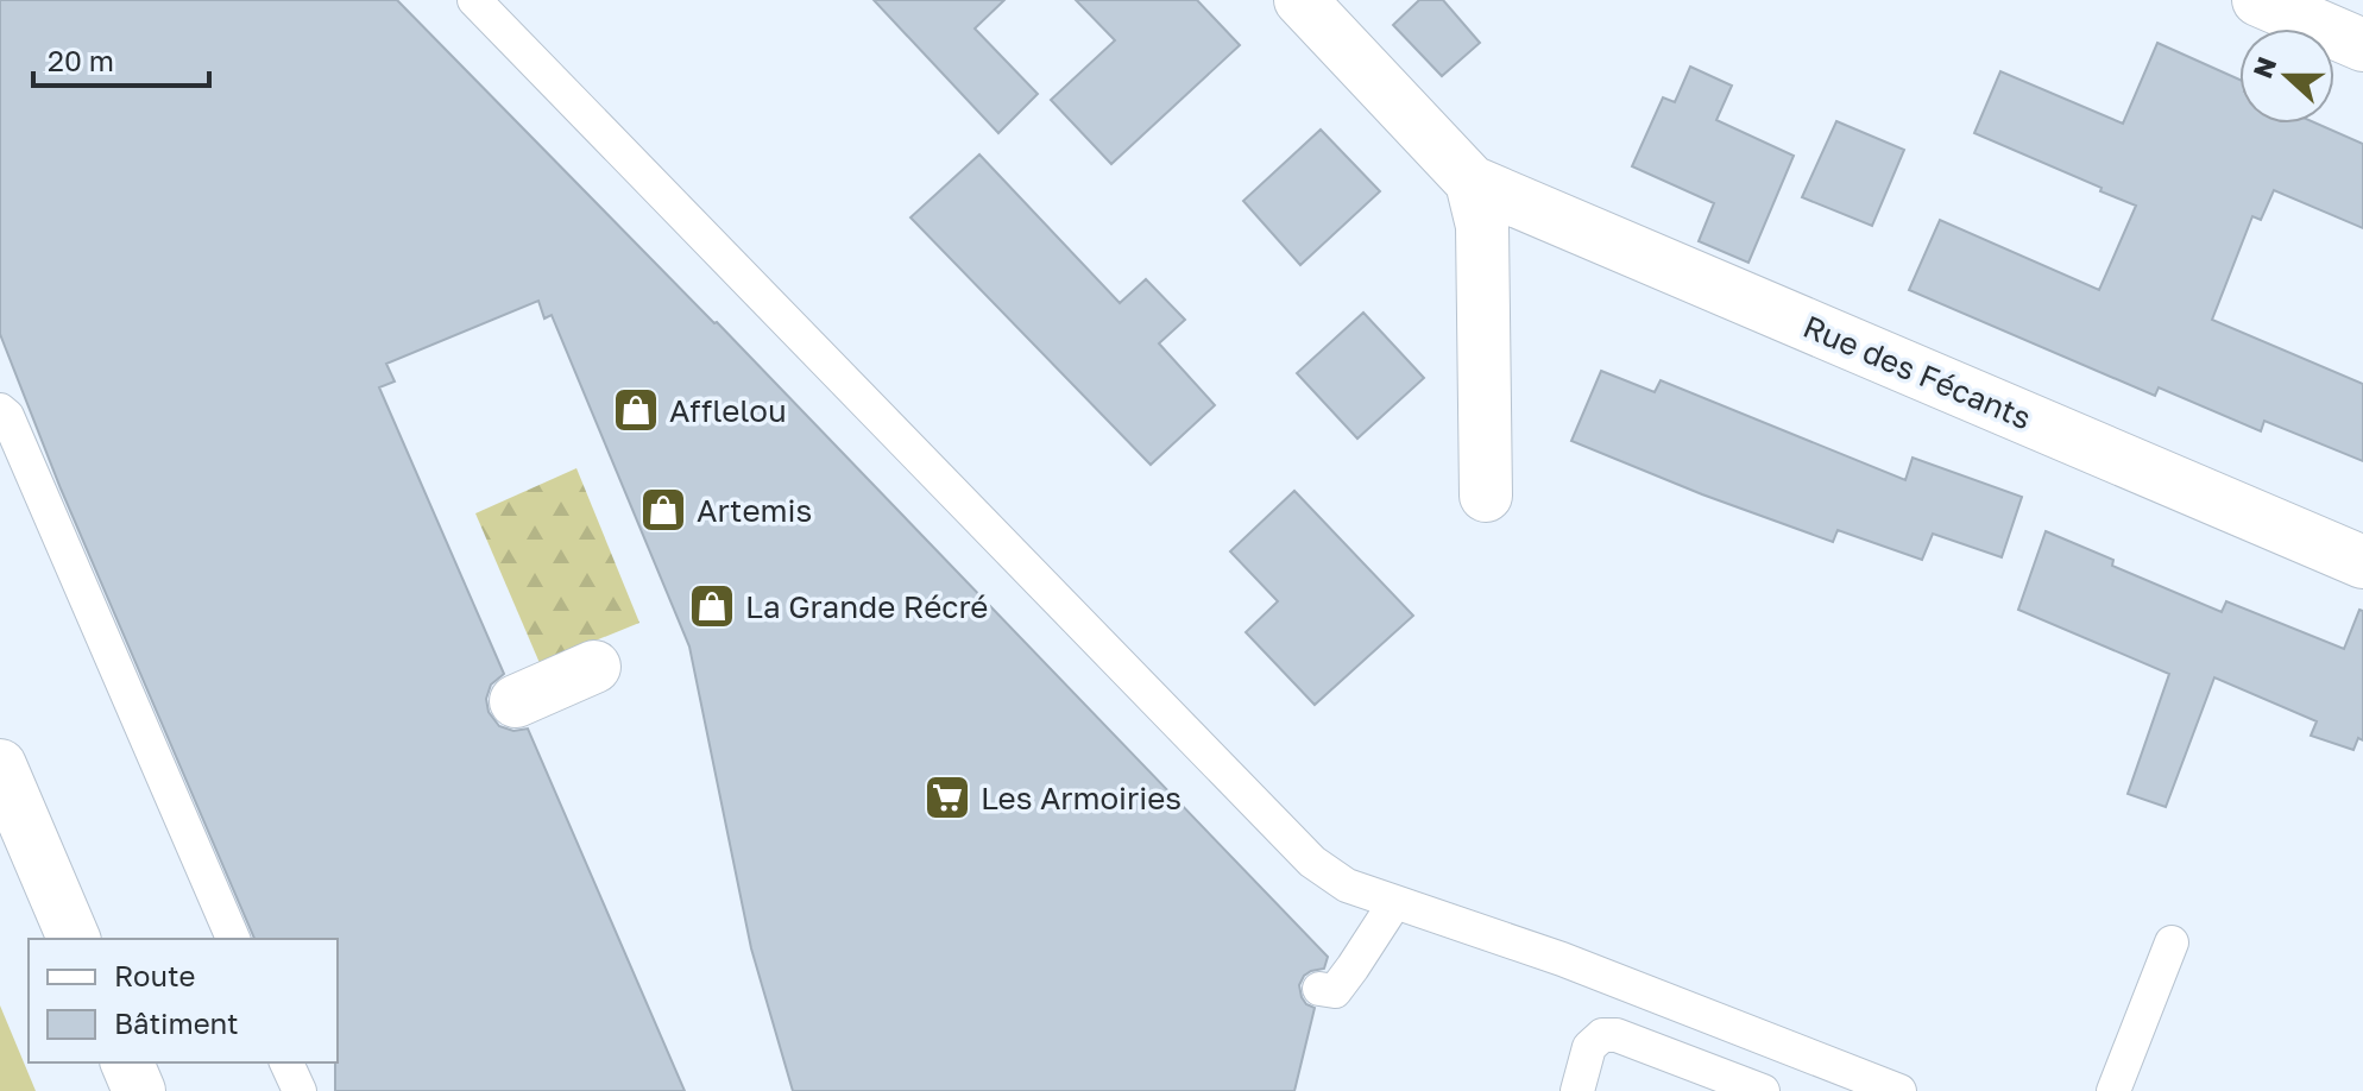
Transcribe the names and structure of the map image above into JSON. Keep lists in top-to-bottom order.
{
  "streets": {
    "street": ["Rue des Fécants"]
  },
  "places": {
    "shop": ["Afflelou", "Artemis", "La Grande Récré"],
    "supermarket": ["Les Armoiries"]
  },
  "legend": ["Route", "Bâtiment"],
  "scale_bar": "20 m",
  "north": "left"
}
